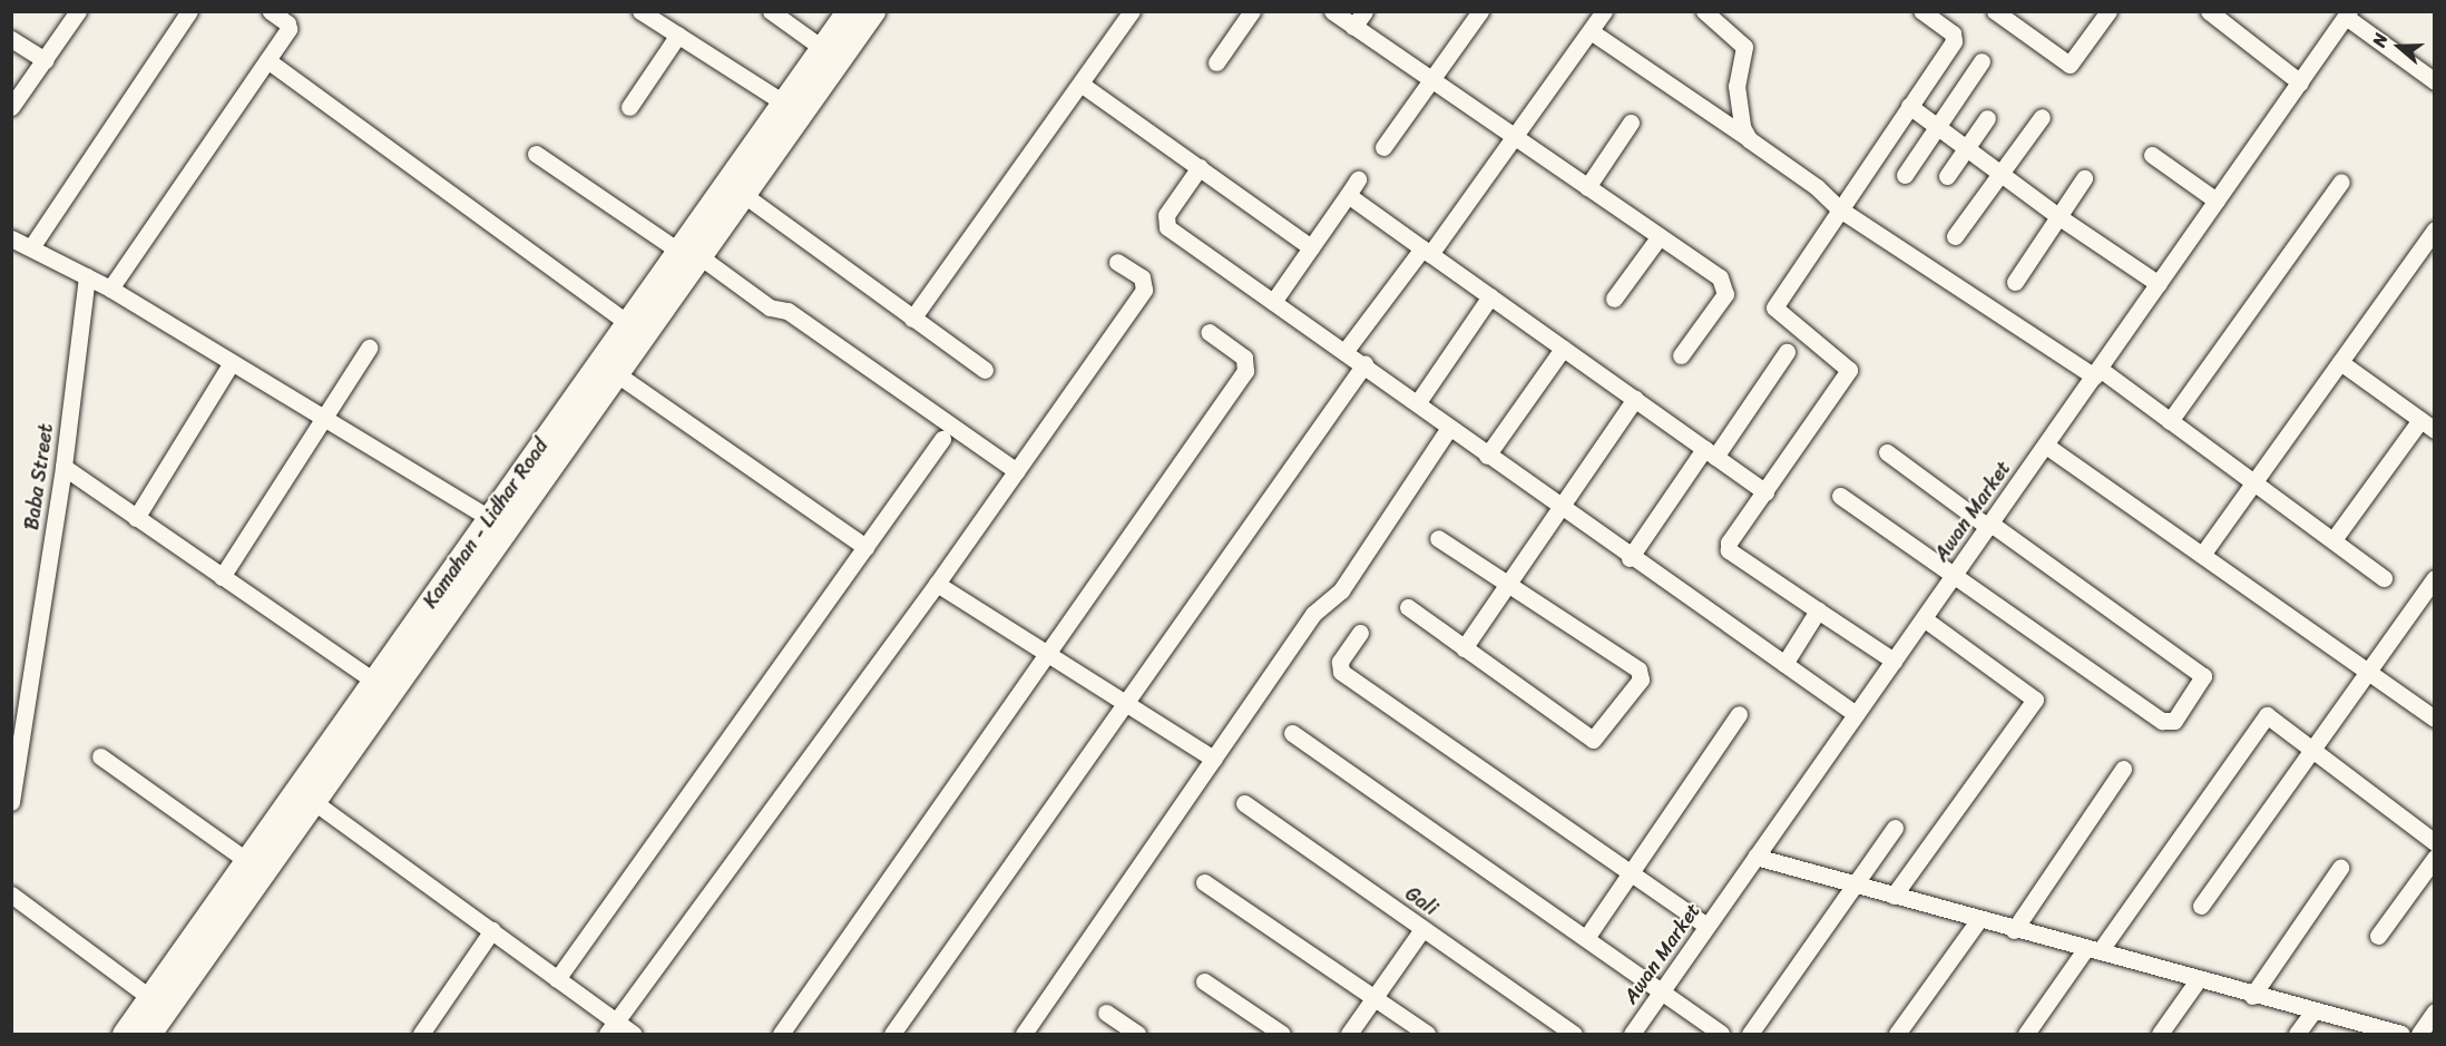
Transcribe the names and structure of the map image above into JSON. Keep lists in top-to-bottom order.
{
  "streets": {
    "main road": ["Kamahan - Lidhar Road"],
    "street": ["Baba Street", "Awan Market", "Gali"]
  },
  "north": "left"
}
